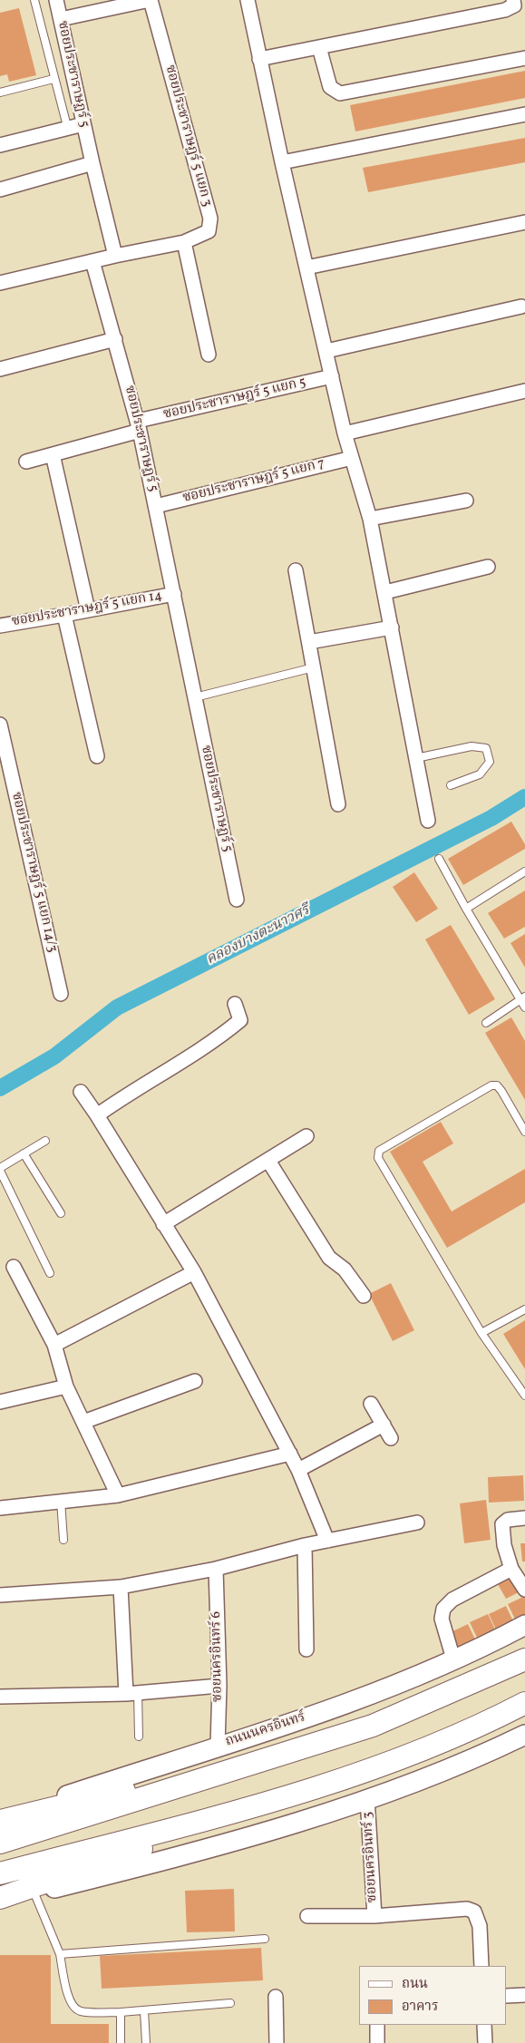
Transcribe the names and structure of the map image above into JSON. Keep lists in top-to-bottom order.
{
  "streets": {
    "main road": ["ถนนนครอินทร์"],
    "street": [
      "ซอยประชาราษฏร์ 5",
      "ซอยประชาราษฎร์ 5 แยก 3",
      "ซอยประชาราษฎร์ 5 แยก 5",
      "ซอยประชาราษฎร์ 5 แยก 7",
      "ซอยประชาราษฎร์ 5 แยก 14",
      "ซอยประชาราษฎร์ 5 แยก 14/3",
      "ซอยนครอินทร์ 6",
      "ซอยนครอินทร์ 3"
    ]
  },
  "crossings": [
    ["ซอยประชาราษฏร์ 5", "ซอยประชาราษฎร์ 5 แยก 3"],
    ["ซอยประชาราษฏร์ 5", "ซอยประชาราษฎร์ 5 แยก 5"],
    ["ซอยประชาราษฏร์ 5", "ซอยประชาราษฎร์ 5 แยก 7"],
    ["ซอยประชาราษฏร์ 5", "ซอยประชาราษฎร์ 5 แยก 14"],
    ["ซอยนครอินทร์ 6", "ถนนนครอินทร์"]
  ],
  "water": ["คลองบางตะนาวศรี"],
  "legend": ["ถนน", "อาคาร"]
}
